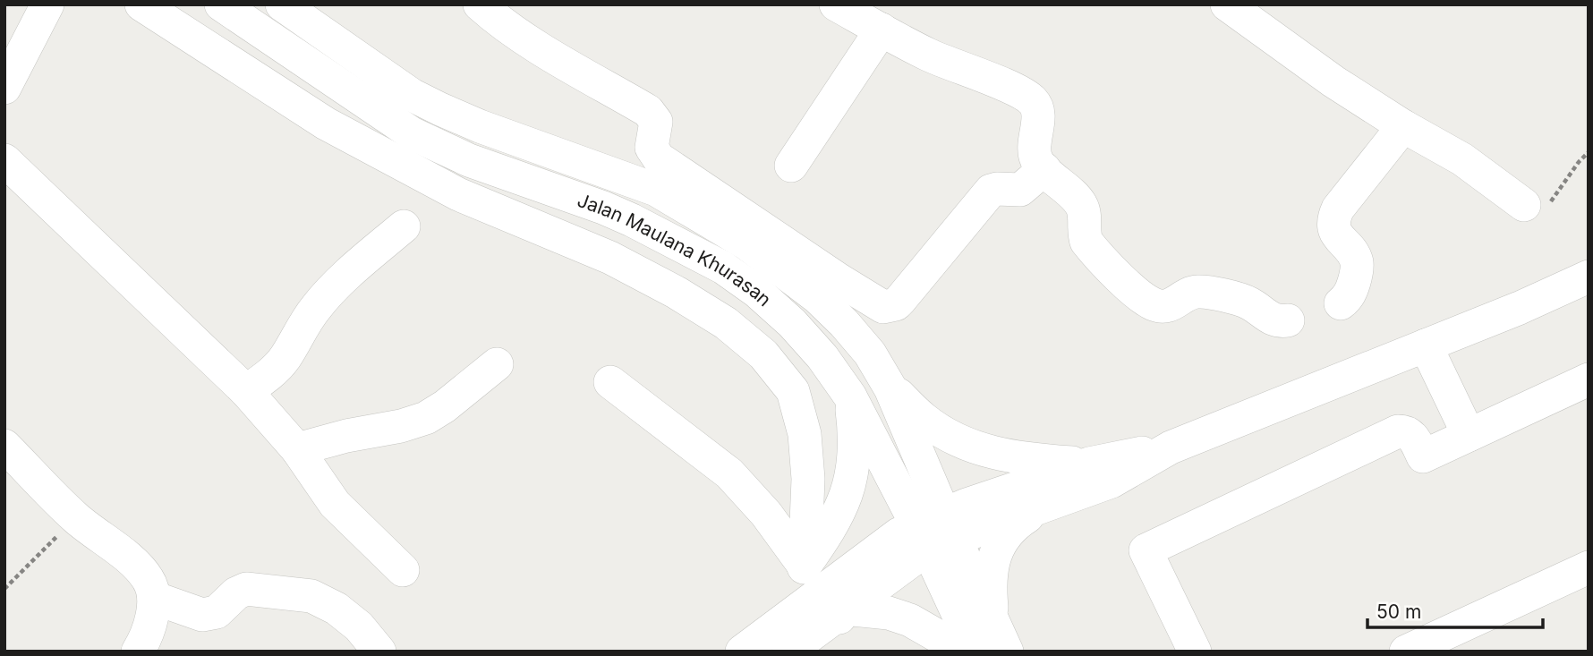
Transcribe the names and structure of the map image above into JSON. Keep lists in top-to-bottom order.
{
  "streets": {
    "street": ["Jalan Maulana Khurasan"]
  },
  "scale_bar": "50 m"
}
